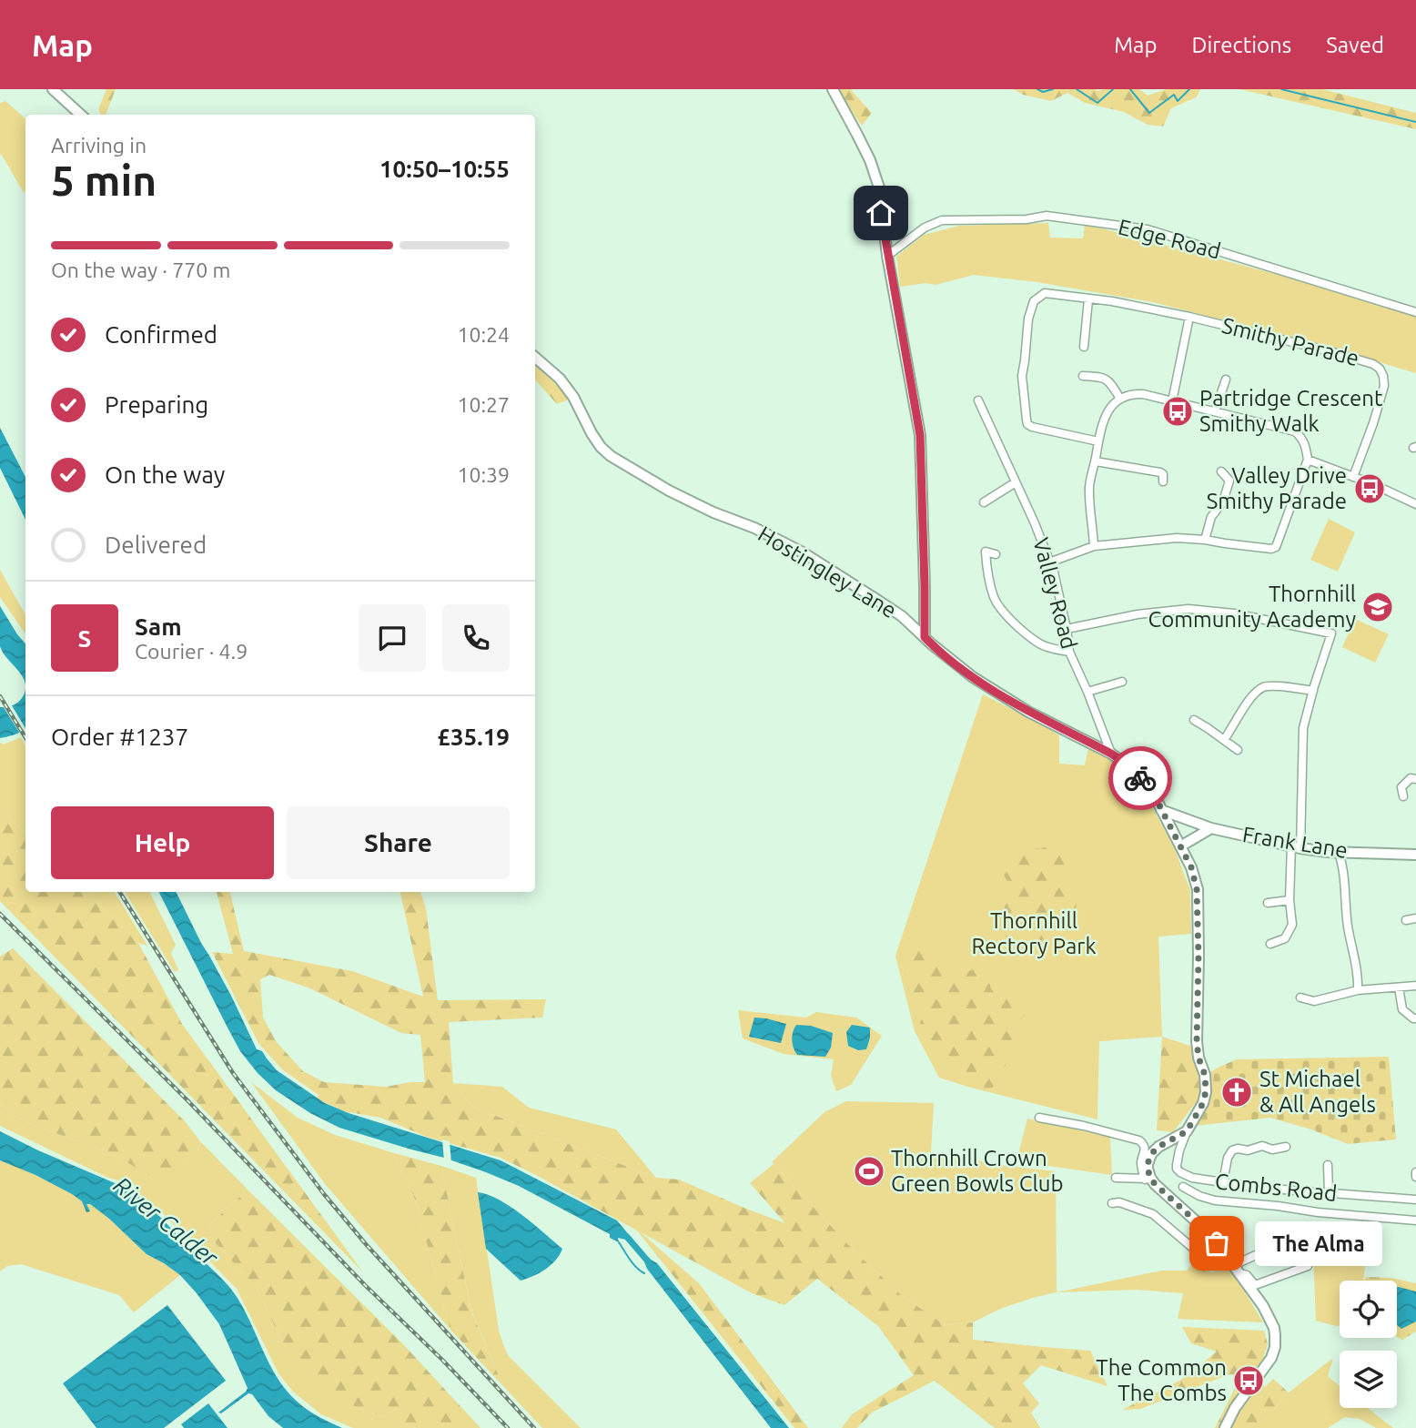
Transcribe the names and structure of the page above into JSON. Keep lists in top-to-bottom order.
{
  "streets": {
    "main road": ["Hostingley Lane", "Frank Lane"],
    "street": [
      "Edge Road",
      "Smithy Parade",
      "Valley Road",
      "Combs Road"
    ]
  },
  "crossings": [
    ["Hostingley Lane", "Valley Road"],
    ["Hostingley Lane", "Frank Lane"],
    ["Hostingley Lane", "Combs Road"]
  ],
  "water": ["River Calder"],
  "parks": ["Thornhill Rectory Park"],
  "places": {
    "bus stop": ["Partridge Crescent Smithy Walk", "Valley Drive Smithy Parade", "The Common The Combs"],
    "school or university": ["Thornhill Community Academy"],
    "church": ["St Michael & All Angels"],
    "sports": ["Thornhill Crown Green Bowls Club"],
    "other": ["The Alma"]
  },
  "page": {
    "header": "Map",
    "nav": ["Map", "Directions", "Saved"],
    "heading": ["5 min", "Arriving in", "10:50–10:55"],
    "panel": [
      "Sam",
      "Courier · 4.9",
      "Order #1237",
      "£35.19"
    ],
    "bar": "On the way · 770 m",
    "list": [
      ["Confirmed", "10:24"],
      ["Preparing", "10:27"],
      ["On the way", "10:39"],
      "Delivered"
    ],
    "round": "S",
    "buttons": ["Help", "Share"],
    "bubble": "The Alma"
  }
}
